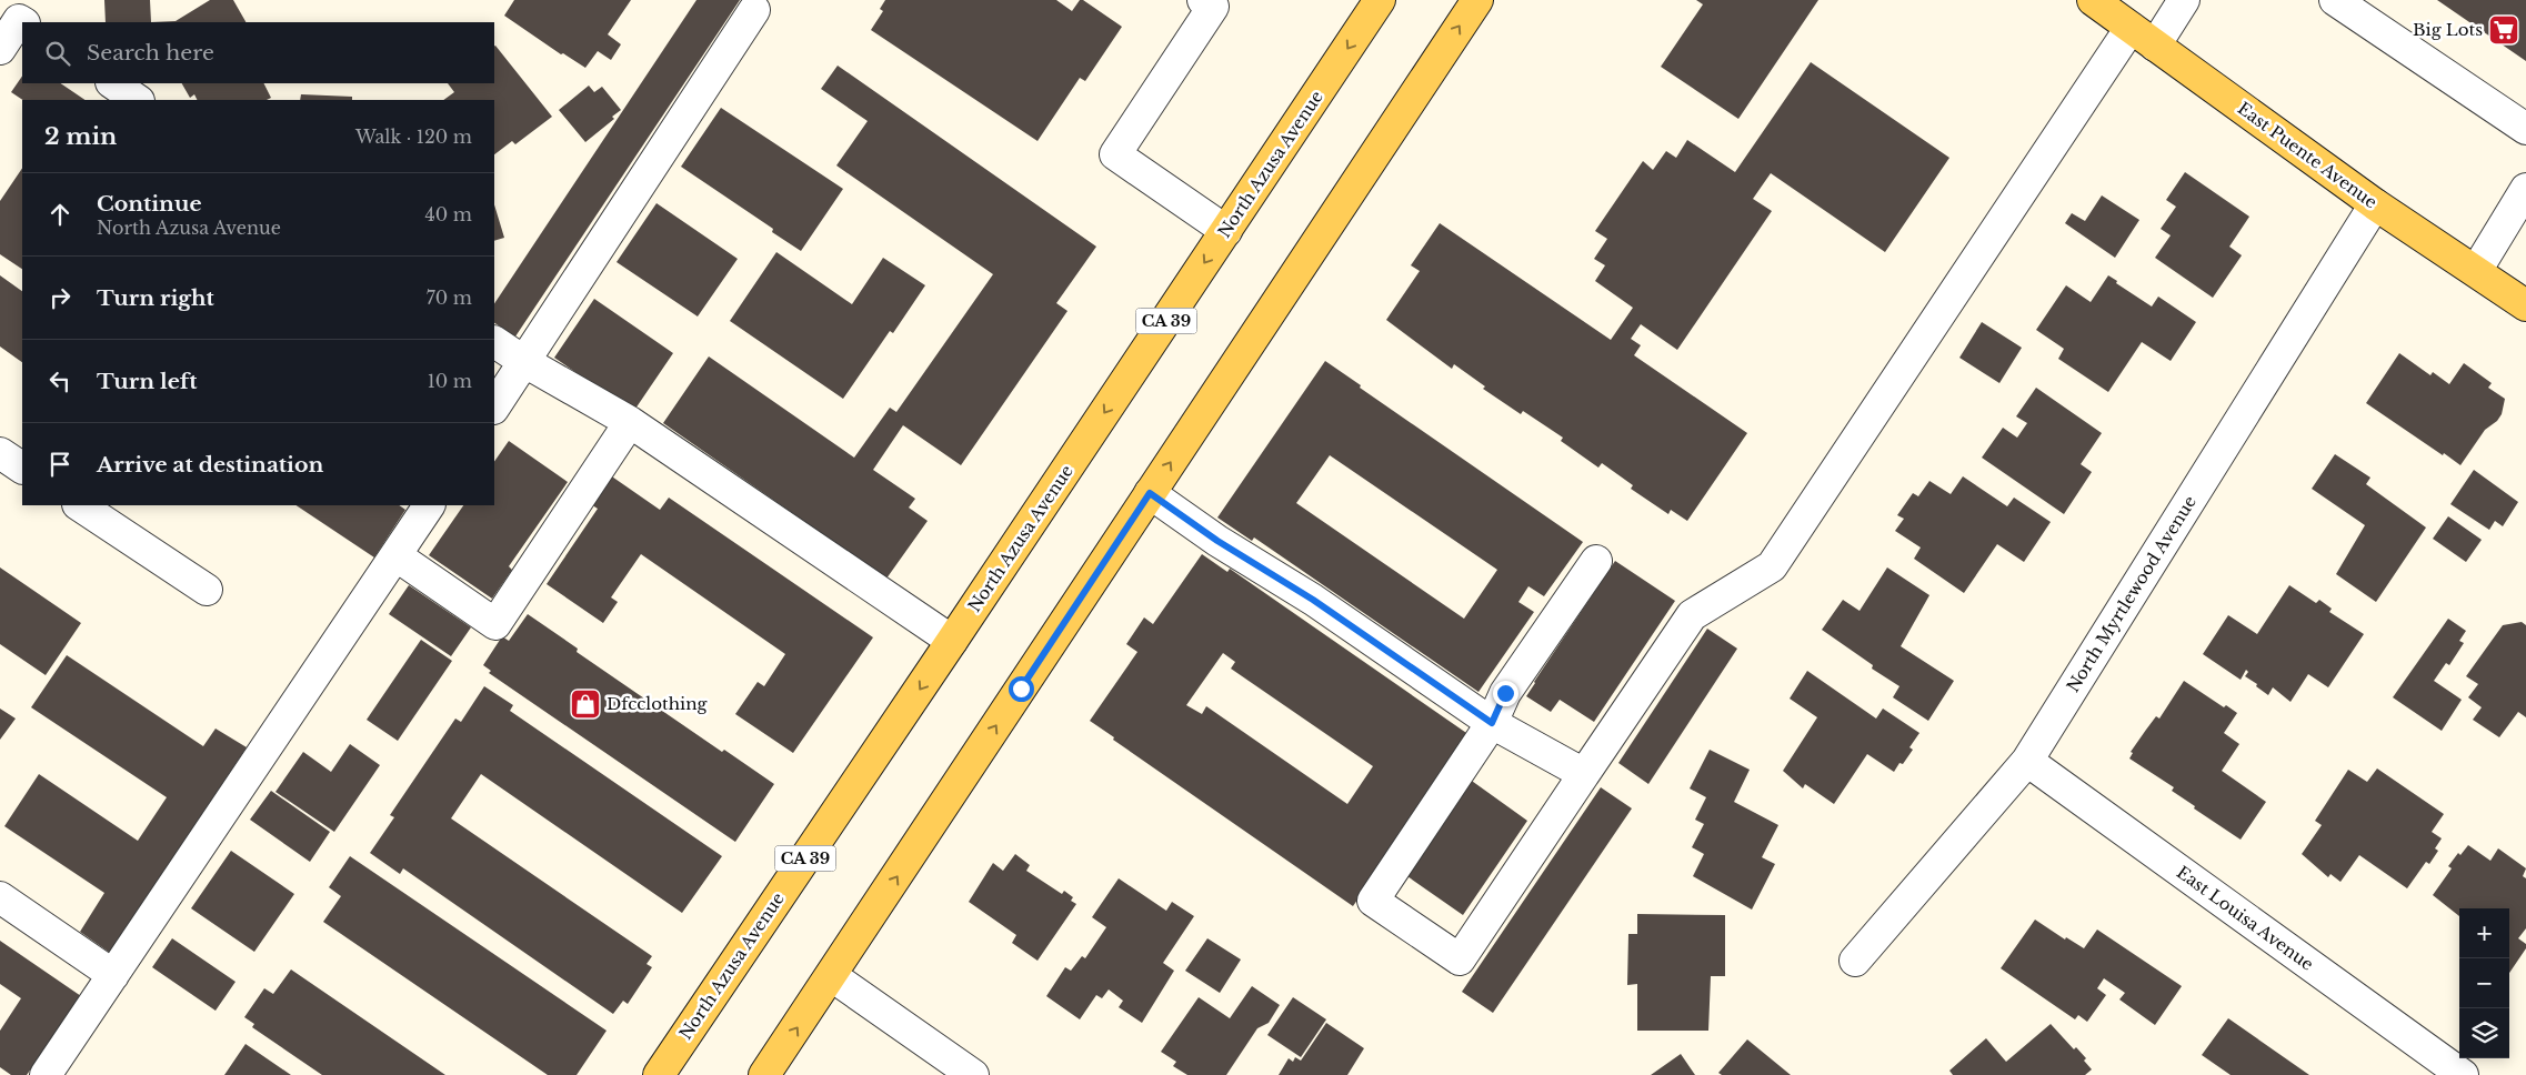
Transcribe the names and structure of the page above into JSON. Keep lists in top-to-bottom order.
{
  "streets": {
    "main road": ["East Puente Avenue", "North Azusa Avenue", "CA 39"],
    "street": ["North Myrtlewood Avenue", "East Louisa Avenue"]
  },
  "crossings": [
    ["East Puente Avenue", "North Myrtlewood Avenue"],
    ["North Myrtlewood Avenue", "East Louisa Avenue"]
  ],
  "places": {
    "supermarket": ["Big Lots"],
    "shop": ["Dfcclothing"]
  },
  "page": {
    "search": "Search here",
    "heading": ["2 min", "Walk · 120 m"],
    "list": [
      ["Continue", "North Azusa Avenue", "40 m"],
      ["Turn right", "70 m"],
      ["Turn left", "10 m"],
      "Arrive at destination"
    ],
    "map_buttons": ["+", "−"]
  }
}
